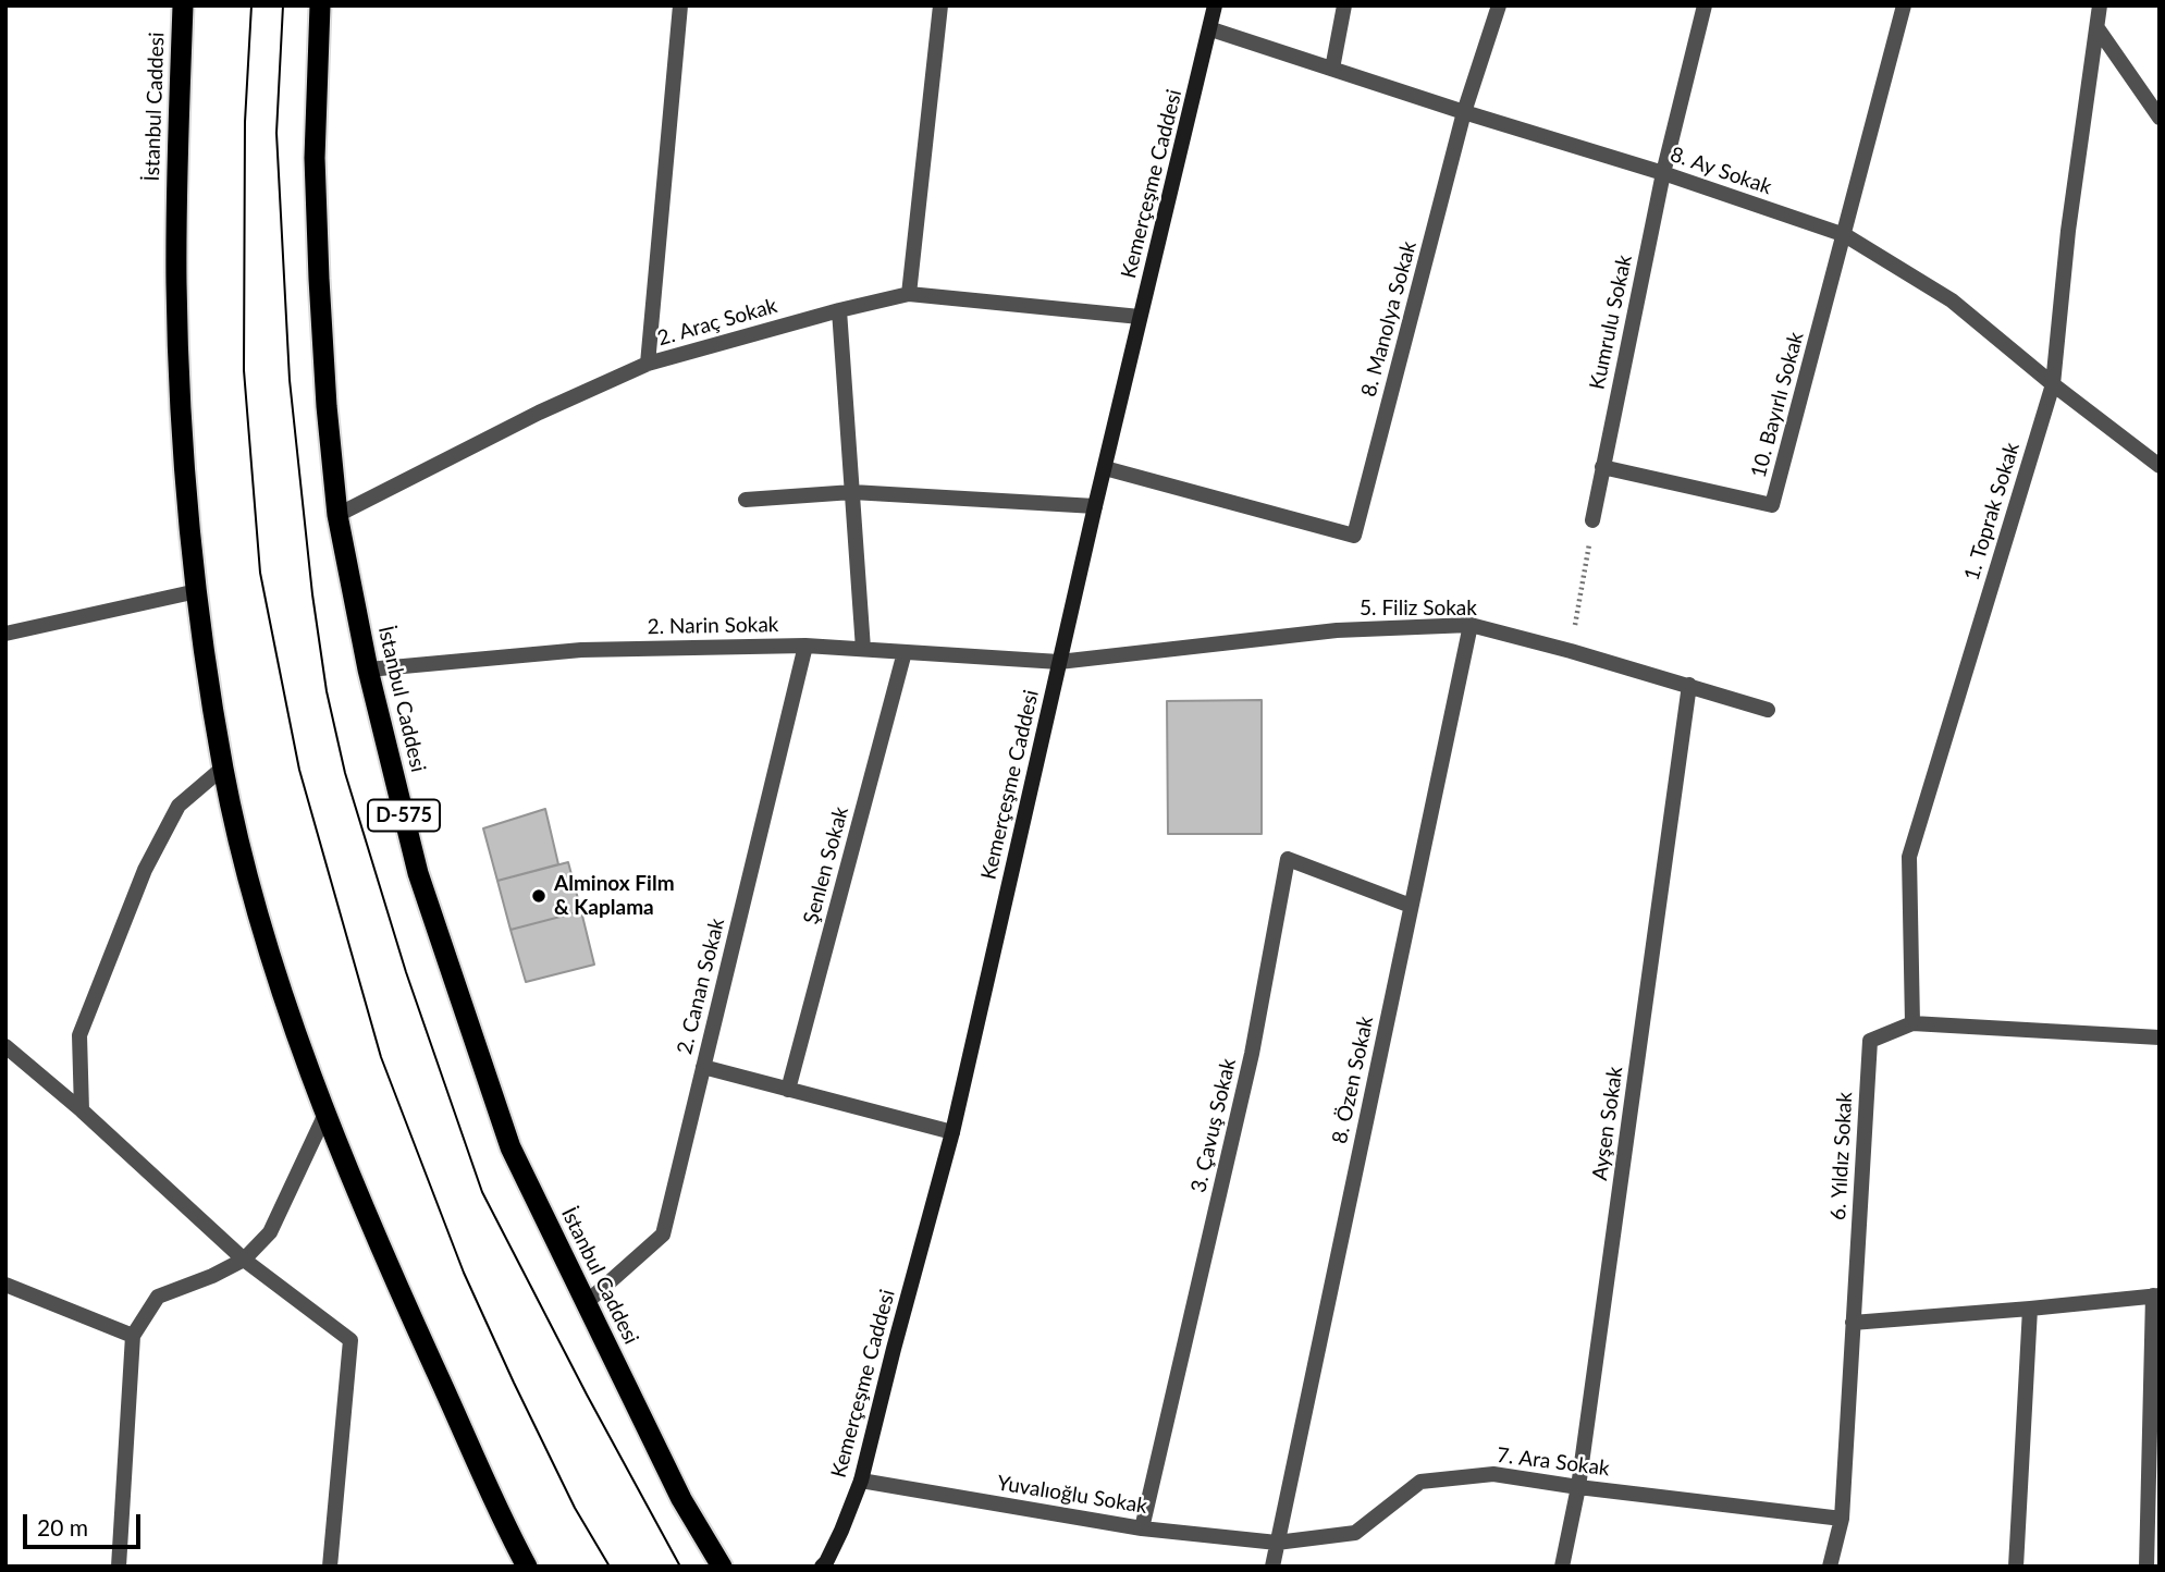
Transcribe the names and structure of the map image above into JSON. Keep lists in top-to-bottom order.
{
  "streets": {
    "highway": ["İstanbul Caddesi", "D-575"],
    "main road": ["Kemerçeşme Caddesi"],
    "street": [
      "8. Ay Sokak",
      "8. Manolya Sokak",
      "2. Araç Sokak",
      "Kumrulu Sokak",
      "10. Bayırlı Sokak",
      "1. Toprak Sokak",
      "5. Filiz Sokak",
      "2. Narin Sokak",
      "Şenlen Sokak",
      "2. Canan Sokak",
      "8. Özen Sokak",
      "Ayşen Sokak",
      "3. Çavuş Sokak",
      "6. Yıldız Sokak",
      "7. Ara Sokak",
      "Yuvalıoğlu Sokak"
    ]
  },
  "crossings": [
    ["İstanbul Caddesi", "2. Araç Sokak"],
    ["İstanbul Caddesi", "2. Narin Sokak"],
    ["İstanbul Caddesi", "2. Canan Sokak"],
    ["8. Ay Sokak", "Kemerçeşme Caddesi"],
    ["8. Ay Sokak", "8. Manolya Sokak"],
    ["8. Ay Sokak", "Kumrulu Sokak"],
    ["8. Ay Sokak", "10. Bayırlı Sokak"],
    ["8. Ay Sokak", "1. Toprak Sokak"],
    ["Kemerçeşme Caddesi", "8. Manolya Sokak"],
    ["Kemerçeşme Caddesi", "2. Araç Sokak"],
    ["Kemerçeşme Caddesi", "5. Filiz Sokak"],
    ["Kemerçeşme Caddesi", "2. Narin Sokak"],
    ["Kemerçeşme Caddesi", "Yuvalıoğlu Sokak"],
    ["Kumrulu Sokak", "10. Bayırlı Sokak"],
    ["1. Toprak Sokak", "6. Yıldız Sokak"],
    ["5. Filiz Sokak", "2. Narin Sokak"],
    ["5. Filiz Sokak", "8. Özen Sokak"],
    ["5. Filiz Sokak", "Ayşen Sokak"],
    ["2. Narin Sokak", "Şenlen Sokak"],
    ["2. Narin Sokak", "2. Canan Sokak"],
    ["8. Özen Sokak", "3. Çavuş Sokak"],
    ["8. Özen Sokak", "7. Ara Sokak"],
    ["8. Özen Sokak", "Yuvalıoğlu Sokak"],
    ["Ayşen Sokak", "7. Ara Sokak"],
    ["3. Çavuş Sokak", "Yuvalıoğlu Sokak"],
    ["6. Yıldız Sokak", "7. Ara Sokak"],
    ["7. Ara Sokak", "Yuvalıoğlu Sokak"]
  ],
  "places": ["Alminox Film & Kaplama"],
  "scale_bar": "20 m"
}
